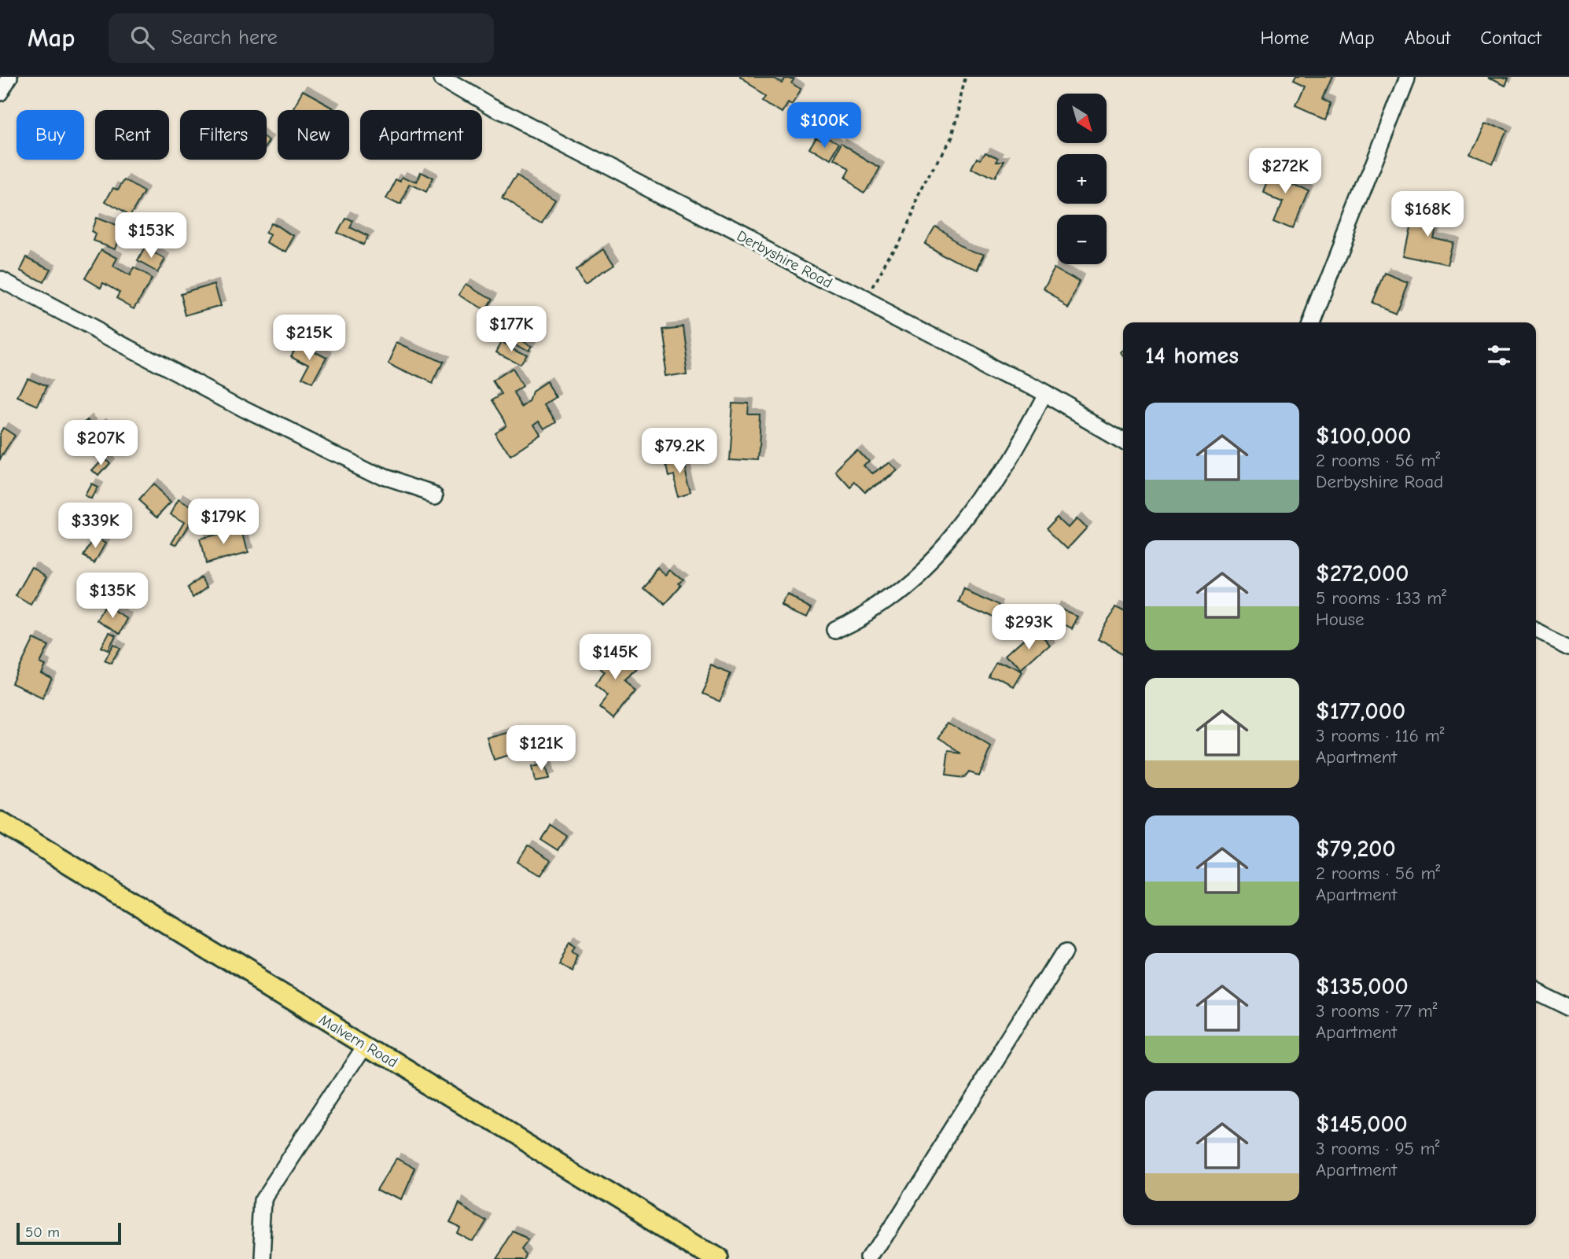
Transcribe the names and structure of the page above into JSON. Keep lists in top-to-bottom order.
{
  "streets": {
    "main road": ["Malvern Road"],
    "street": ["Derbyshire Road"]
  },
  "scale_bar": "50 m",
  "north": "bottom right",
  "page": {
    "header": "Map",
    "search": "Search here",
    "nav": [
      "Home",
      "Map",
      "About",
      "Contact"
    ],
    "map_buttons": ["+", "−"],
    "price": [
      "$100K",
      "$272K",
      "$168K",
      "$153K",
      "$177K",
      "$215K",
      "$207K",
      "$79.2K",
      "$179K",
      "$339K",
      "$135K",
      "$293K",
      "$145K",
      "$121K"
    ],
    "chip": [
      "Buy",
      "Rent",
      "Filters",
      "New",
      "Apartment"
    ],
    "heading": "14 homes",
    "list": [
      {
        "name": "$100,000",
        "note": "2 rooms · 56 m² · Derbyshire Road"
      },
      {
        "name": "$272,000",
        "note": "5 rooms · 133 m² · House"
      },
      {
        "name": "$177,000",
        "note": "3 rooms · 116 m² · Apartment"
      },
      {
        "name": "$79,200",
        "note": "2 rooms · 56 m² · Apartment"
      },
      {
        "name": "$135,000",
        "note": "3 rooms · 77 m² · Apartment"
      },
      {
        "name": "$145,000",
        "note": "3 rooms · 95 m² · Apartment"
      }
    ],
    "scale": "50 m"
  }
}
